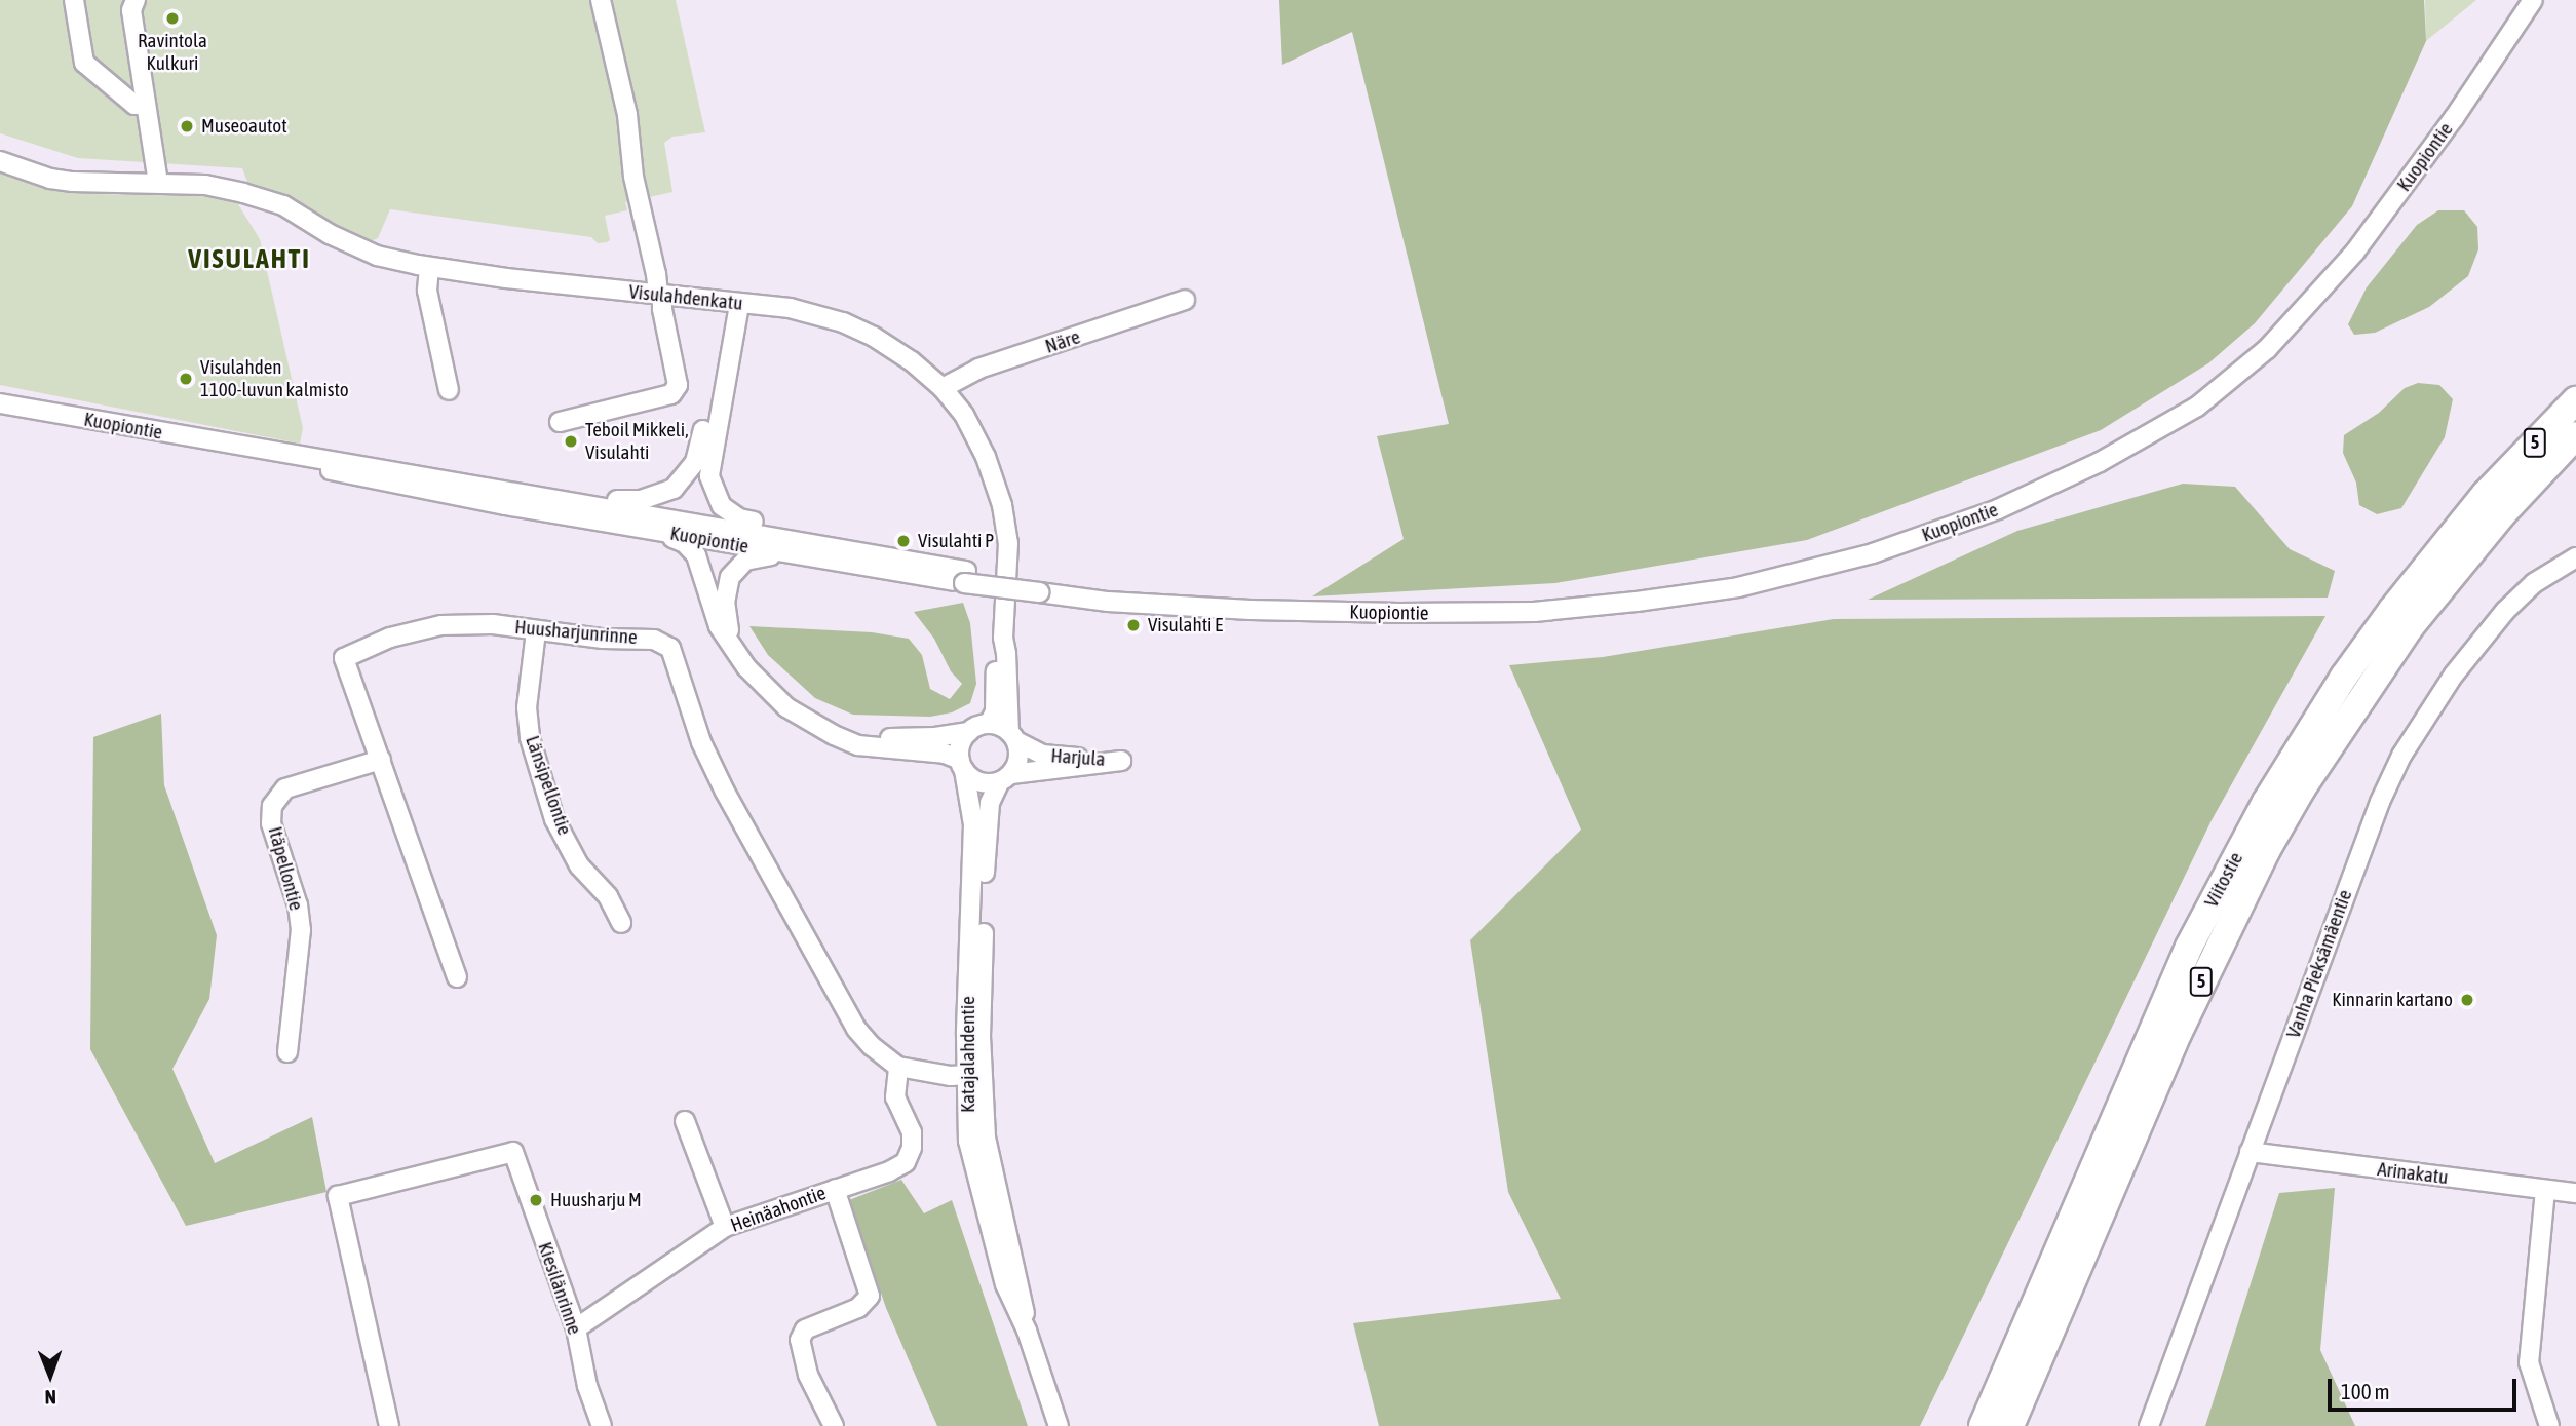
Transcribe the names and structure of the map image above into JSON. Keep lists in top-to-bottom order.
{
  "streets": {
    "highway": ["5", "Viitostie"],
    "street": [
      "Kuopiontie",
      "Visulahdenkatu",
      "Näre",
      "Huusharjunrinne",
      "Harjula",
      "Länsipellontie",
      "Itäpellontie",
      "Vanha Pieksämäentie",
      "Katajalahdentie",
      "Arinakatu",
      "Heinäahontie",
      "Kiesilänrinne"
    ]
  },
  "crossings": [
    ["Visulahdenkatu", "Näre"],
    ["Visulahdenkatu", "Harjula"],
    ["Visulahdenkatu", "Katajalahdentie"],
    ["Huusharjunrinne", "Länsipellontie"],
    ["Huusharjunrinne", "Itäpellontie"],
    ["Huusharjunrinne", "Katajalahdentie"],
    ["Huusharjunrinne", "Heinäahontie"],
    ["Harjula", "Katajalahdentie"],
    ["Vanha Pieksämäentie", "Arinakatu"],
    ["Heinäahontie", "Kiesilänrinne"]
  ],
  "districts": ["VISULAHTI"],
  "places": [
    "Ravintola Kulkuri",
    "Museoautot",
    "Visulahden 1100-luvun kalmisto",
    "Teboil Mikkeli, Visulahti",
    "Visulahti P",
    "Visulahti E",
    "Kinnarin kartano",
    "Huusharju M"
  ],
  "scale_bar": "100 m",
  "north": "bottom"
}
